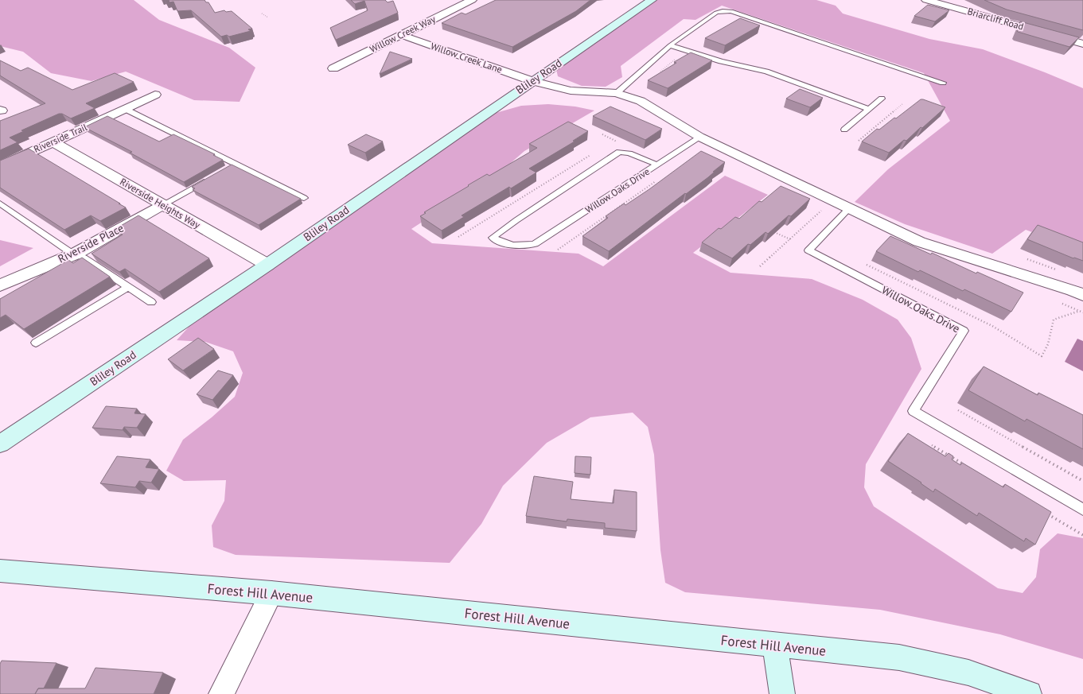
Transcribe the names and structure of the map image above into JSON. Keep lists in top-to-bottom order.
{
  "streets": {
    "street": [
      "Briarcliff Road",
      "Willow Creek Way",
      "Willow Creek Lane",
      "Bliley Road",
      "Riverside Trail",
      "Riverside Heights Way",
      "Riverside Place",
      "Forest Hill Avenue"
    ],
    "lane": ["Willow Oaks Drive"]
  },
  "crossings": [
    ["Willow Creek Way", "Willow Creek Lane"],
    ["Willow Creek Lane", "Bliley Road"],
    ["Bliley Road", "Riverside Heights Way"],
    ["Riverside Trail", "Riverside Heights Way"],
    ["Riverside Heights Way", "Riverside Place"]
  ]
}
